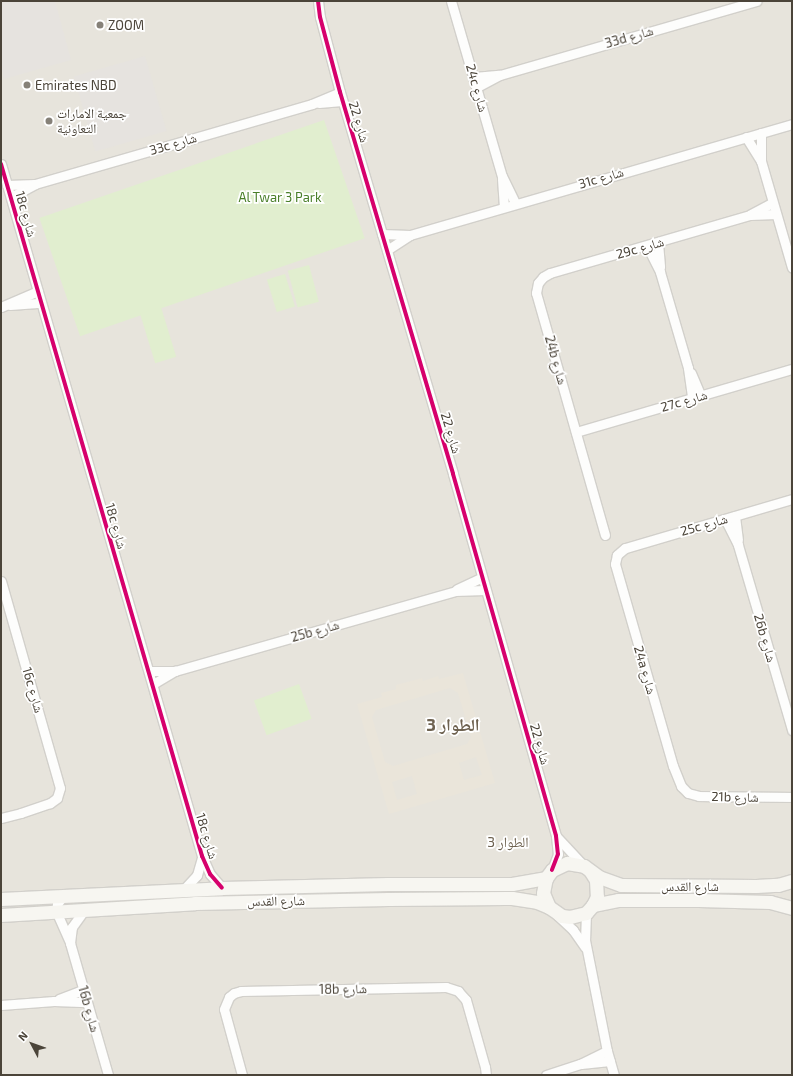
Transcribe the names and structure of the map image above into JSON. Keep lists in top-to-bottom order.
{
  "streets": {
    "main road": ["شارع القدس"],
    "street": [
      "33d شارع",
      "24c شارع",
      "شارع 22",
      "33c شارع",
      "31c شارع",
      "18c شارع",
      "29c شارع",
      "24b شارع",
      "27c شارع",
      "25c شارع",
      "25b شارع",
      "26b شارع",
      "24a شارع",
      "16c شارع",
      "21b شارع",
      "18b شارع",
      "16b شارع"
    ]
  },
  "crossings": [
    ["33d شارع", "24c شارع"],
    ["24c شارع", "31c شارع"],
    ["شارع 22", "33c شارع"],
    ["شارع 22", "31c شارع"],
    ["شارع 22", "25b شارع"],
    ["شارع 22", "شارع القدس"],
    ["33c شارع", "18c شارع"],
    ["18c شارع", "25b شارع"],
    ["18c شارع", "شارع القدس"],
    ["29c شارع", "24b شارع"],
    ["24b شارع", "27c شارع"],
    ["25c شارع", "26b شارع"],
    ["25c شارع", "24a شارع"],
    ["24a شارع", "21b شارع"],
    ["شارع القدس", "16b شارع"]
  ],
  "districts": ["الطوار 3", "الطوار 3"],
  "parks": ["Al Twar 3 Park"],
  "places": ["ZOOM", "Emirates NBD", "جمعية الامارات التعاونية"],
  "north": "top left"
}
